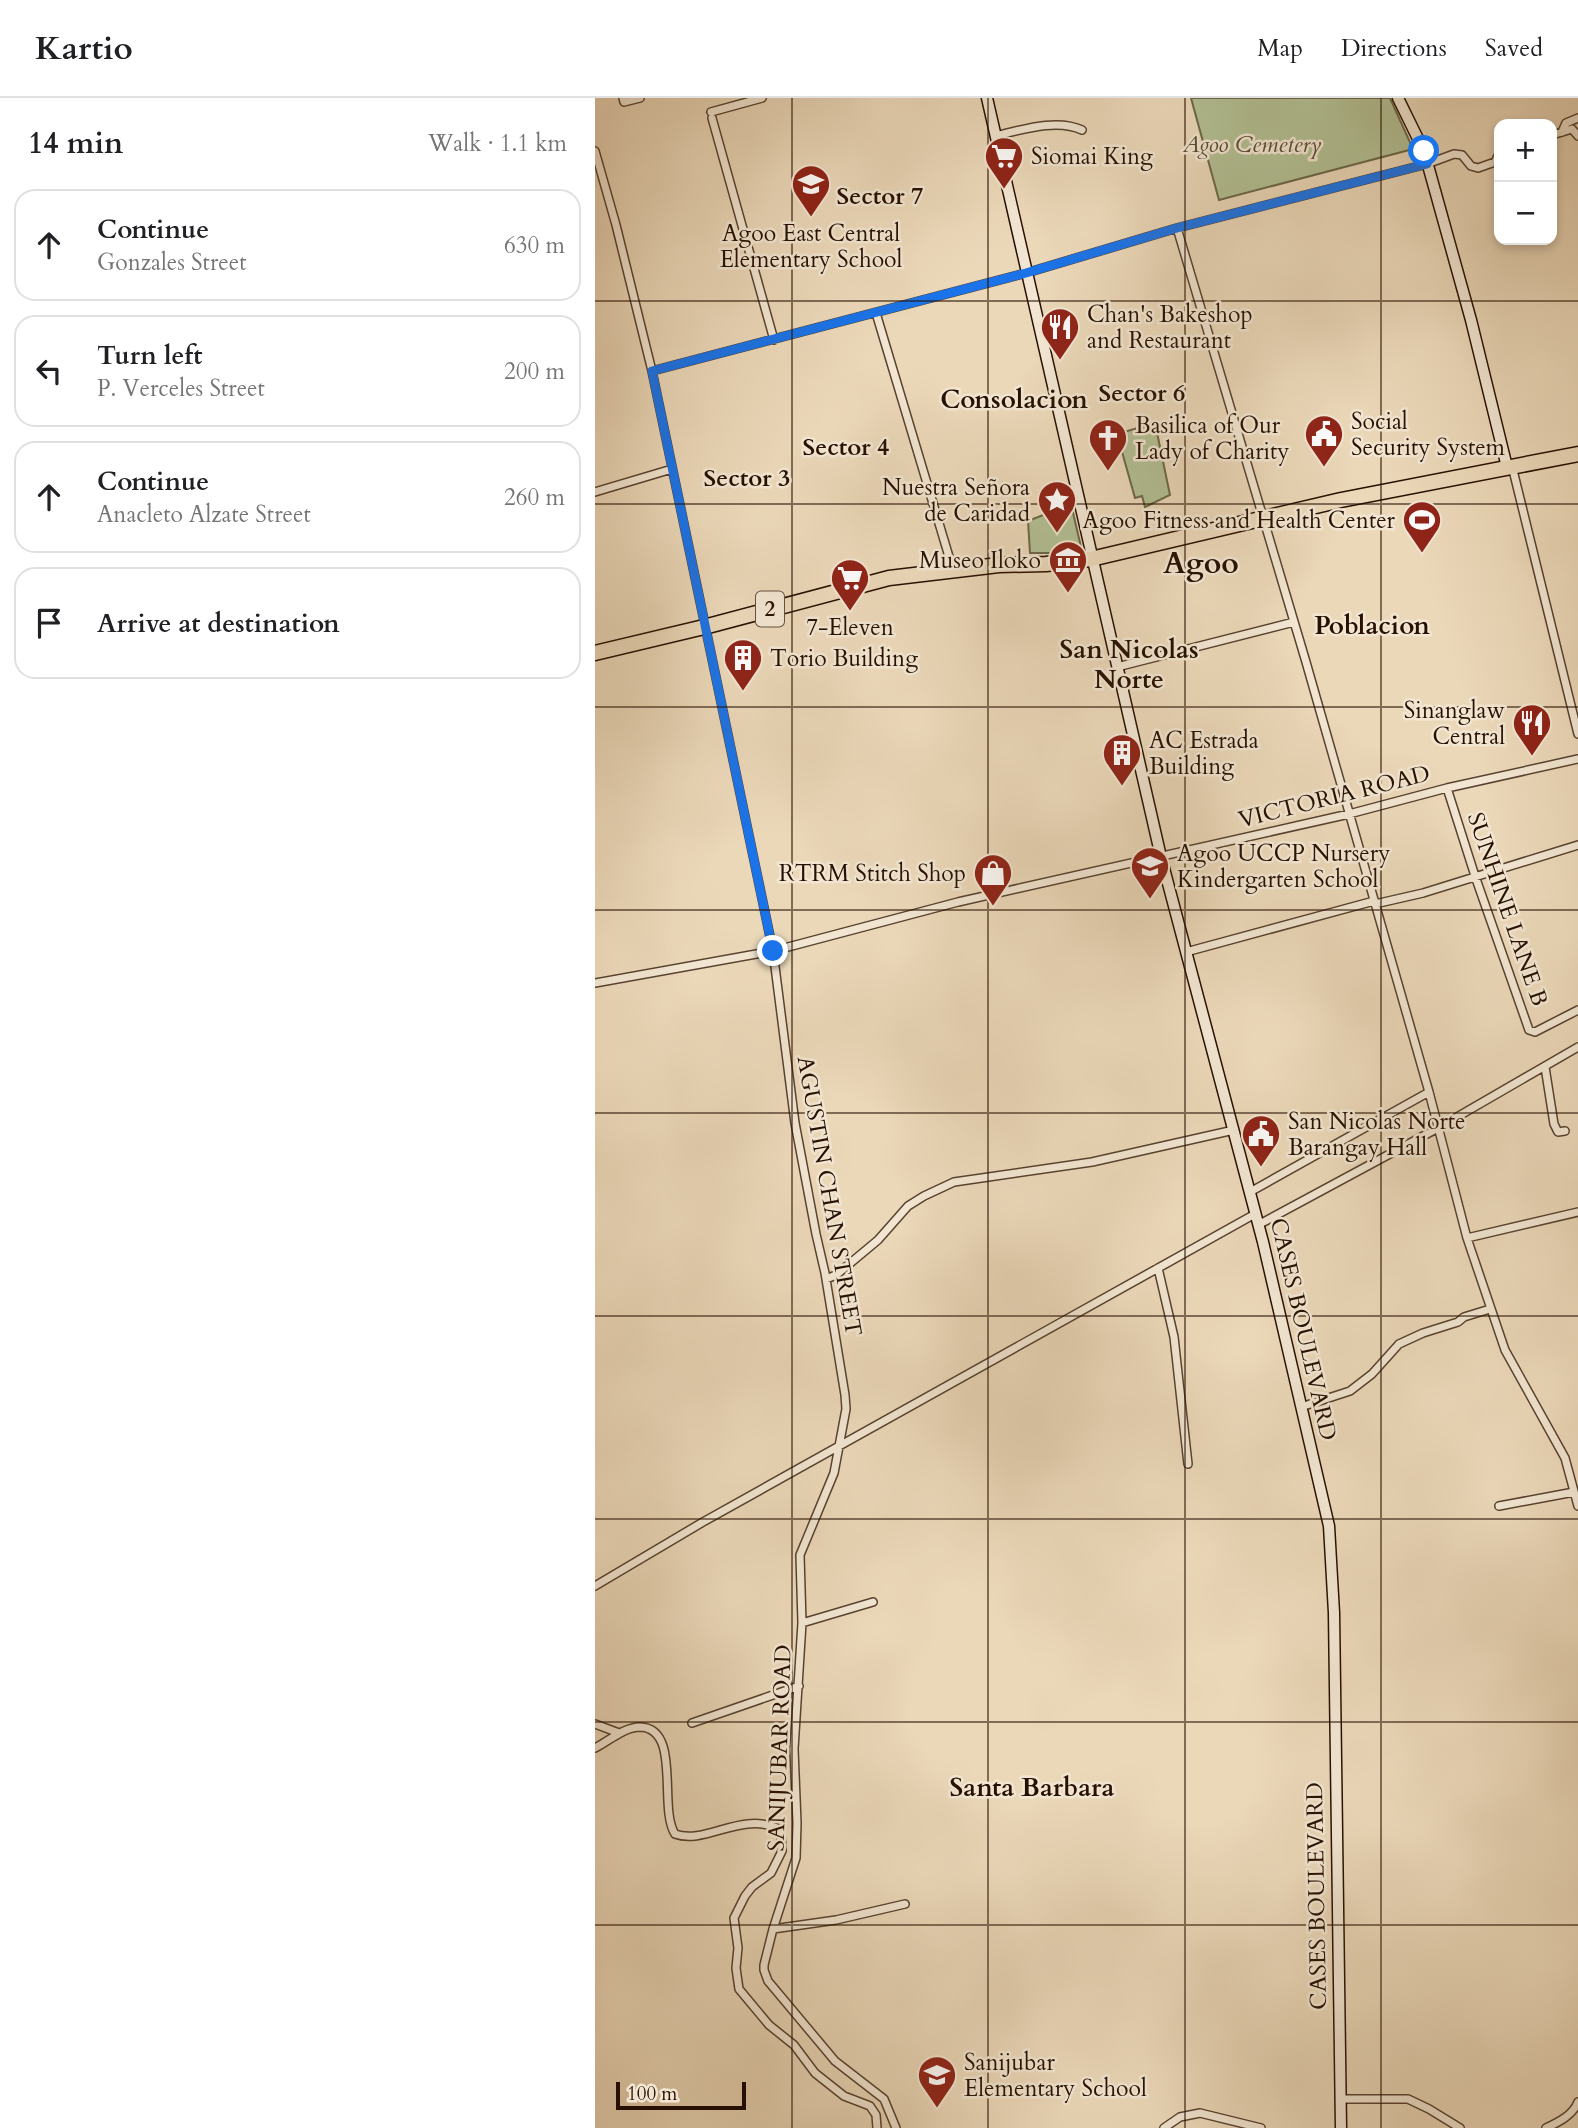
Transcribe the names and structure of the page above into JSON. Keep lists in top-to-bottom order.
{
  "streets": {
    "highway": ["2"],
    "street": [
      "VICTORIA ROAD",
      "SUNHINE LANE B",
      "AGUSTIN CHAN STREET",
      "CASES BOULEVARD",
      "SANIJUBAR ROAD"
    ]
  },
  "crossings": [
    ["2", "AGUSTIN CHAN STREET"],
    ["2", "CASES BOULEVARD"],
    ["VICTORIA ROAD", "SUNHINE LANE B"],
    ["VICTORIA ROAD", "AGUSTIN CHAN STREET"],
    ["VICTORIA ROAD", "CASES BOULEVARD"],
    ["AGUSTIN CHAN STREET", "SANIJUBAR ROAD"]
  ],
  "districts": [
    "Sector 7",
    "Sector 6",
    "Consolacion",
    "Sector 4",
    "Sector 3",
    "Agoo",
    "Poblacion",
    "San Nicolas Norte",
    "Santa Barbara"
  ],
  "parks": ["Agoo Cemetery"],
  "places": {
    "supermarket": ["Siomai King", "7-Eleven"],
    "school or university": ["Agoo East Central Elementary School", "Agoo UCCP Nursery Kindergarten School", "Sanijubar Elementary School"],
    "restaurant": ["Chan's Bakeshop and Restaurant", "Sinanglaw Central"],
    "public building": ["Social Security System", "San Nicolas Norte Barangay Hall"],
    "church": ["Basilica of Our Lady of Charity"],
    "place": ["Nuestra Señora de Caridad"],
    "sports": ["Agoo Fitness and Health Center"],
    "museum": ["Museo Iloko"],
    "building": ["Torio Building", "AC Estrada Building"],
    "shop": ["RTRM Stitch Shop"]
  },
  "scale_bar": "100 m",
  "page": {
    "header": "Kartio",
    "nav": ["Map", "Directions", "Saved"],
    "heading": ["14 min", "Walk · 1.1 km"],
    "map_buttons": ["+", "−"],
    "list": [
      ["Continue", "Gonzales Street", "630 m"],
      ["Turn left", "P. Verceles Street", "200 m"],
      ["Continue", "Anacleto Alzate Street", "260 m"],
      "Arrive at destination"
    ],
    "scale": "100 m"
  }
}
